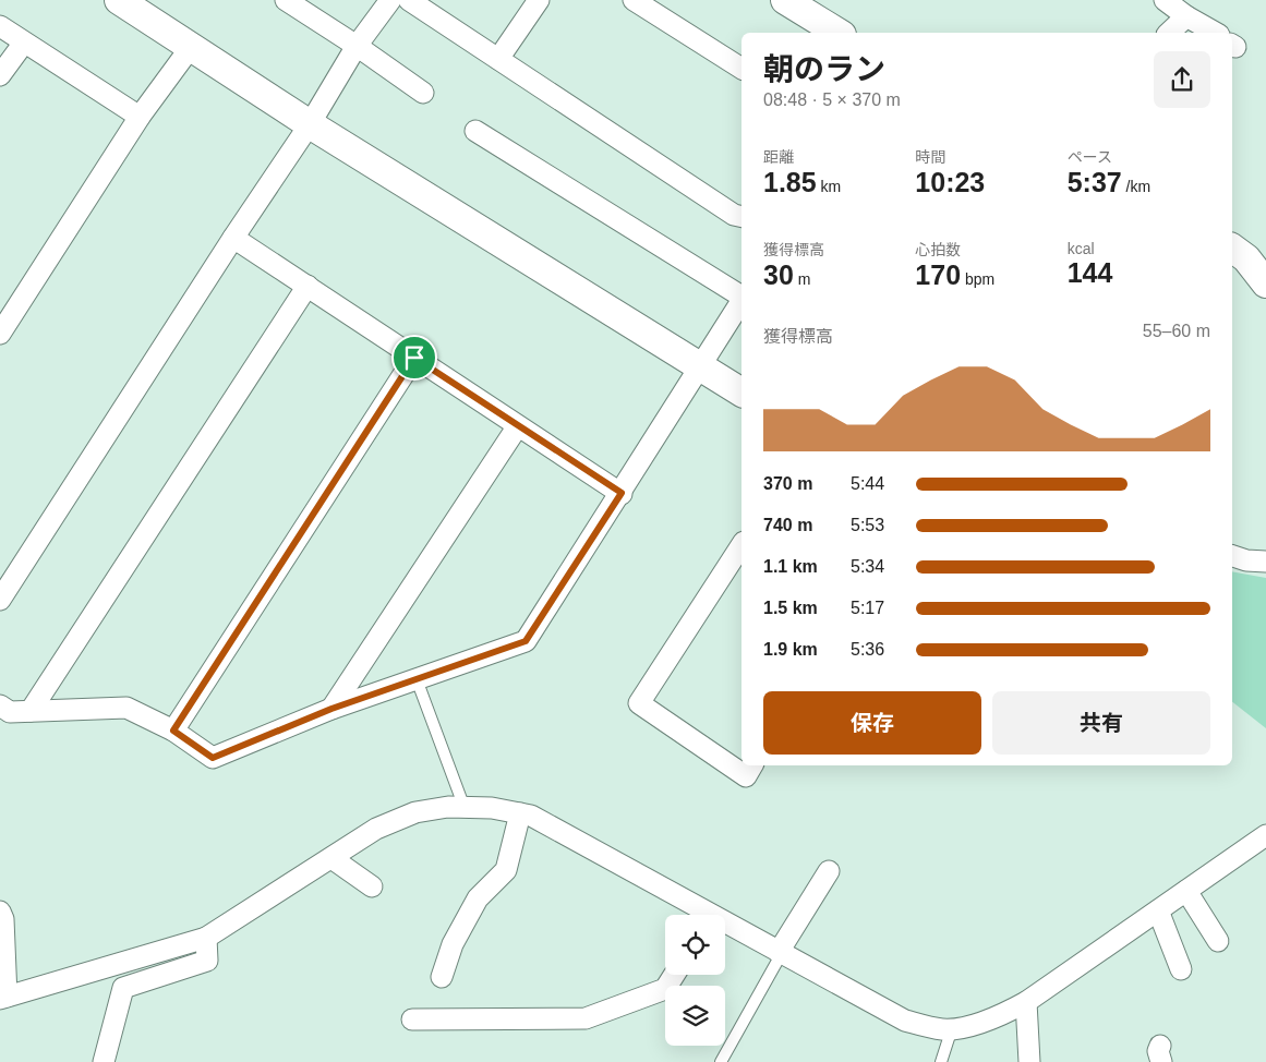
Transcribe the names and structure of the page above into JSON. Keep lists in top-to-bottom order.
{
  "page": {
    "heading": ["朝のラン", "08:48 · 5 × 370 m"],
    "stats": [
      ["距離", "1.85 km"],
      ["時間", "10:23"],
      ["ペース", "5:37 /km"],
      ["獲得標高", "30 m"],
      ["心拍数", "170 bpm"],
      ["kcal", "144"]
    ],
    "chart": ["獲得標高", "55–60 m"],
    "list": [
      {
        "name": "370 m",
        "note": "5:44"
      },
      {
        "name": "740 m",
        "note": "5:53"
      },
      {
        "name": "1.1 km",
        "note": "5:34"
      },
      {
        "name": "1.5 km",
        "note": "5:17"
      },
      {
        "name": "1.9 km",
        "note": "5:36"
      }
    ],
    "buttons": ["保存", "共有"]
  }
}
